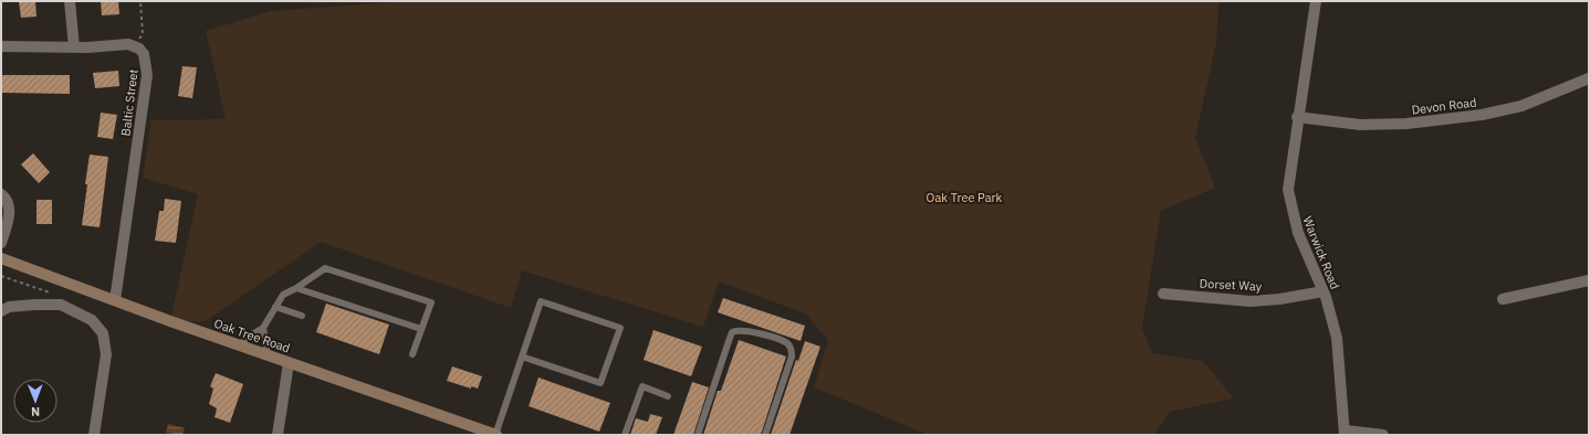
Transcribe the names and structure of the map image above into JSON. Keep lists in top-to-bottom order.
{
  "streets": {
    "main road": ["Oak Tree Road"],
    "street": [
      "Baltic Street",
      "Devon Road",
      "Warwick Road",
      "Dorset Way"
    ]
  },
  "crossings": [
    ["Baltic Street", "Oak Tree Road"],
    ["Devon Road", "Warwick Road"],
    ["Warwick Road", "Dorset Way"]
  ],
  "parks": ["Oak Tree Park"],
  "north": "bottom"
}
